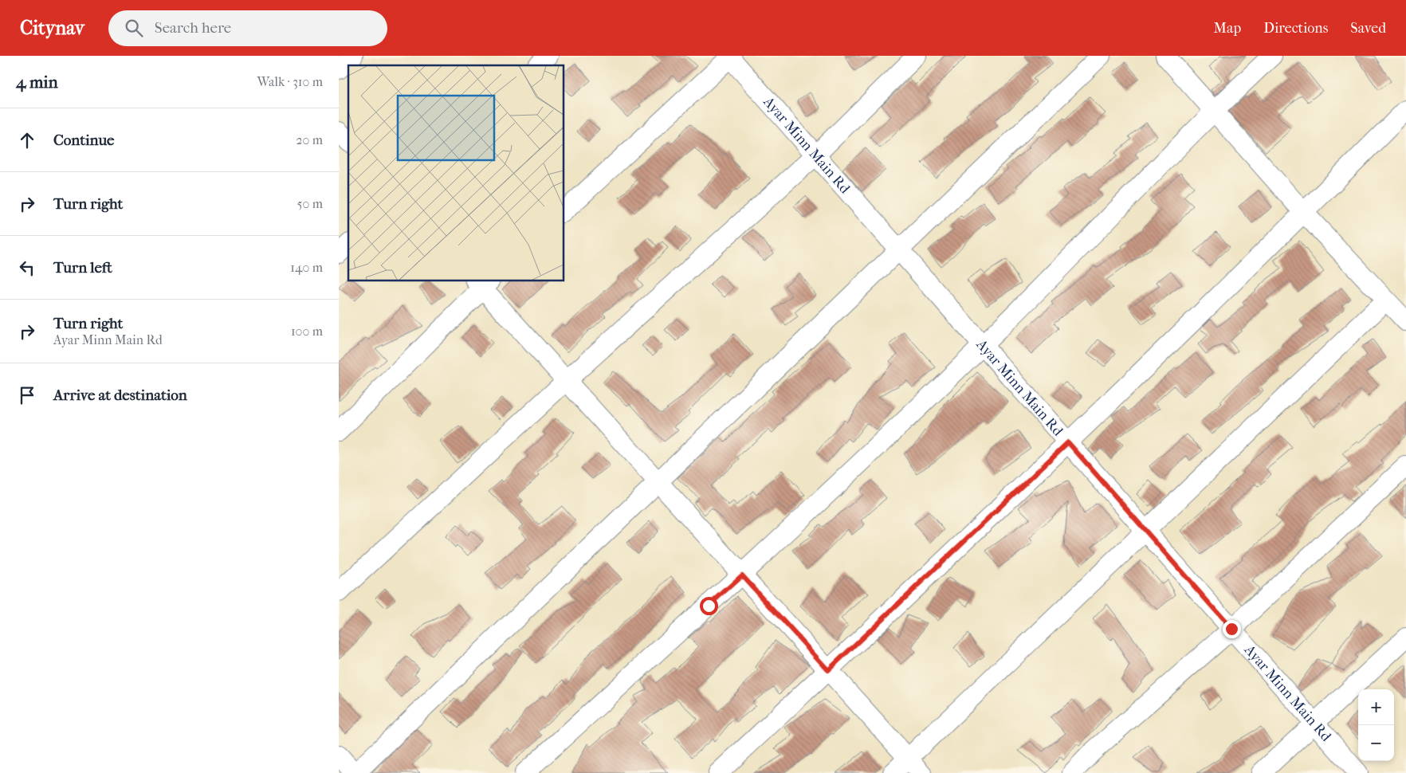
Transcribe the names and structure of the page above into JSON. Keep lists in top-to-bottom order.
{
  "streets": {
    "street": ["Ayar Minn Main Rd"]
  },
  "page": {
    "header": "Citynav",
    "search": "Search here",
    "nav": ["Map", "Directions", "Saved"],
    "heading": ["4 min", "Walk · 310 m"],
    "list": [
      ["Continue", "20 m"],
      ["Turn right", "50 m"],
      ["Turn left", "140 m"],
      ["Turn right", "Ayar Minn Main Rd", "100 m"],
      "Arrive at destination"
    ],
    "map_buttons": ["+", "−"]
  }
}
